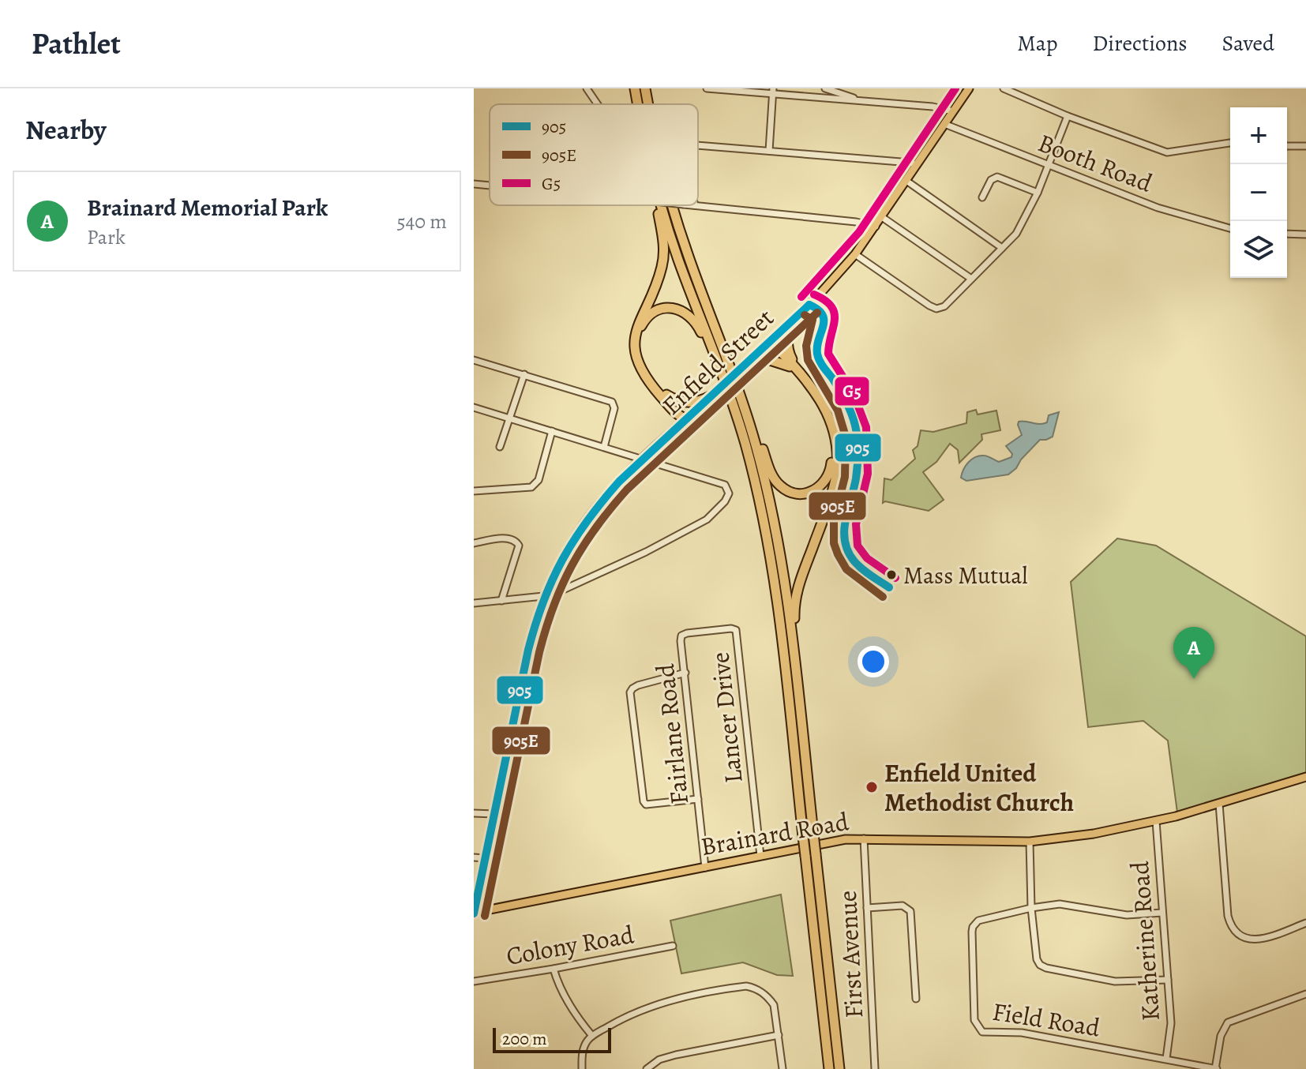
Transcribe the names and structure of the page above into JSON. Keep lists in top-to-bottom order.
{
  "streets": {
    "main road": ["Enfield Street", "Brainard Road"],
    "street": [
      "Booth Road",
      "Lancer Drive",
      "Fairlane Road",
      "Katherine Road",
      "Colony Road",
      "First Avenue",
      "Field Road"
    ]
  },
  "crossings": [
    ["Booth Road", "Enfield Street"],
    ["Enfield Street", "Brainard Road"],
    ["Lancer Drive", "Fairlane Road"],
    ["Lancer Drive", "Brainard Road"],
    ["Fairlane Road", "Brainard Road"],
    ["Brainard Road", "Katherine Road"],
    ["Brainard Road", "First Avenue"],
    ["Katherine Road", "Field Road"]
  ],
  "places": ["Mass Mutual", "Enfield United Methodist Church"],
  "lines": ["transit line G5", "transit line 905", "transit line 905E"],
  "legend": ["905", "905E", "G5"],
  "scale_bar": "200 m",
  "page": {
    "header": "Pathlet",
    "nav": ["Map", "Directions", "Saved"],
    "heading": "Nearby",
    "map_buttons": ["+", "−"],
    "list": [
      {
        "mark": "A",
        "name": "Brainard Memorial Park",
        "note": "Park",
        "value": "540 m"
      }
    ],
    "pins": "A",
    "scale": "200 m"
  }
}
